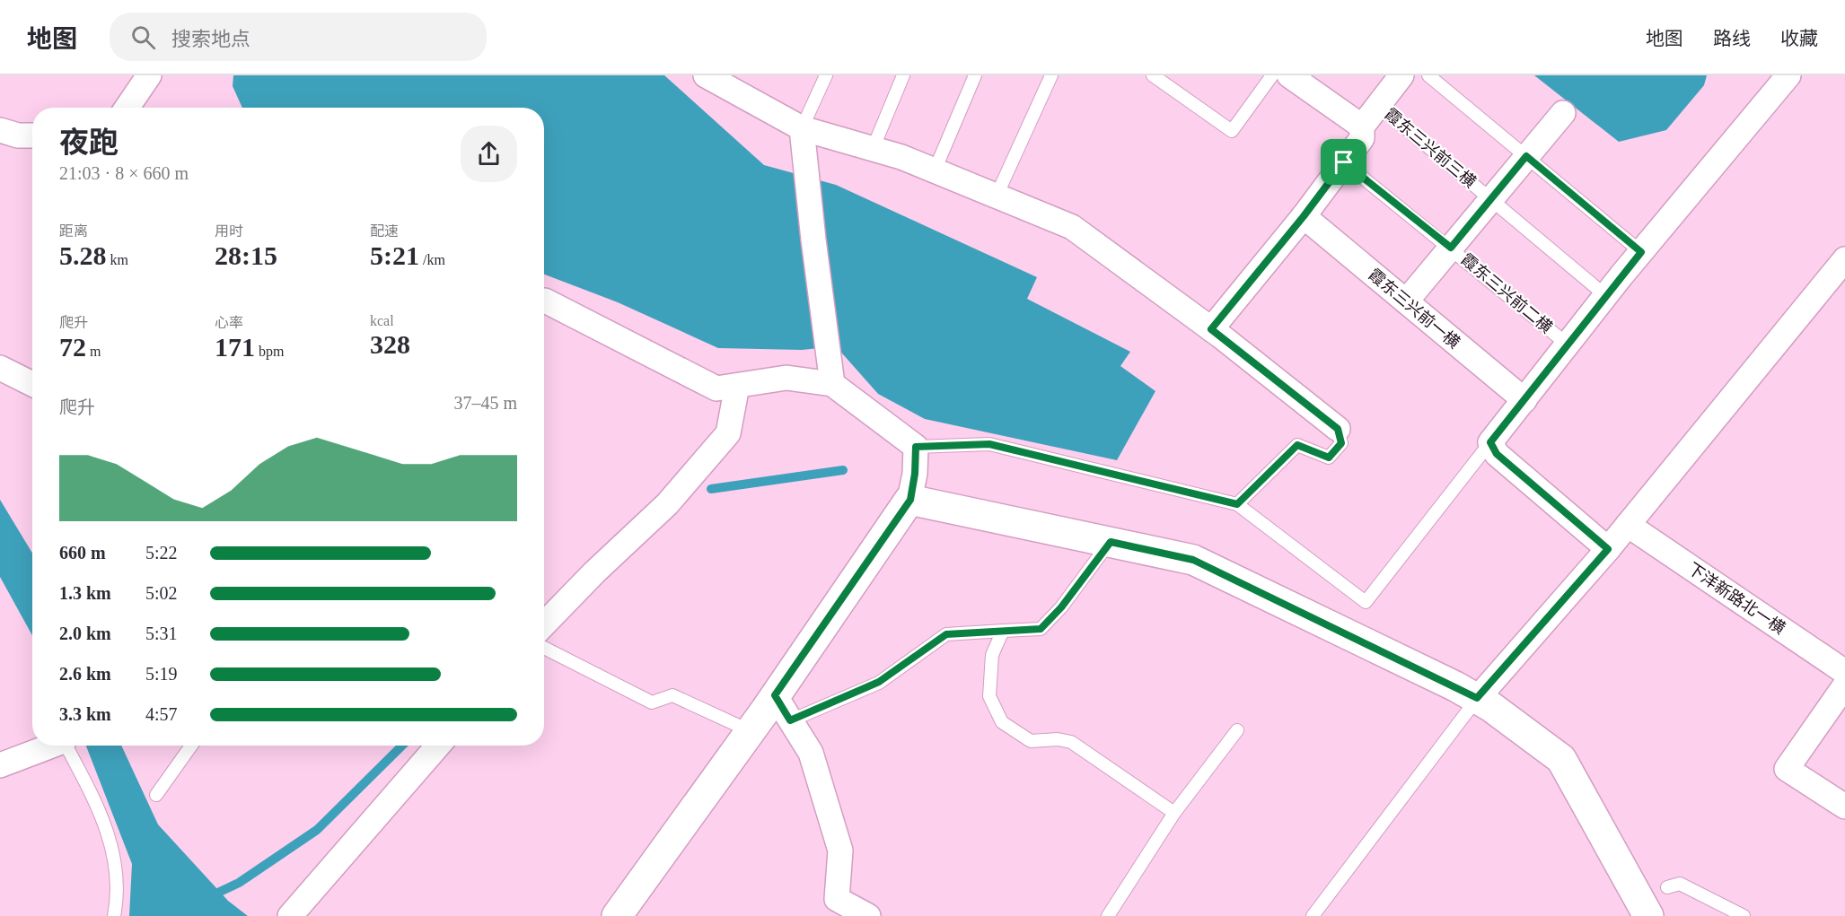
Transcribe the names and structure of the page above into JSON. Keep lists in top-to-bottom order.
{
  "streets": {
    "street": ["霞东三兴前一横", "下洋新路北一横"],
    "lane": ["霞东三兴前三横", "霞东三兴前二横"]
  },
  "page": {
    "header": "地图",
    "search": "搜索地点",
    "nav": ["地图", "路线", "收藏"],
    "heading": ["夜跑", "21:03 · 8 × 660 m"],
    "stats": [
      ["距离", "5.28 km"],
      ["用时", "28:15"],
      ["配速", "5:21 /km"],
      ["爬升", "72 m"],
      ["心率", "171 bpm"],
      ["kcal", "328"]
    ],
    "chart": ["爬升", "37–45 m"],
    "list": [
      {
        "name": "660 m",
        "note": "5:22"
      },
      {
        "name": "1.3 km",
        "note": "5:02"
      },
      {
        "name": "2.0 km",
        "note": "5:31"
      },
      {
        "name": "2.6 km",
        "note": "5:19"
      },
      {
        "name": "3.3 km",
        "note": "4:57"
      }
    ]
  }
}
